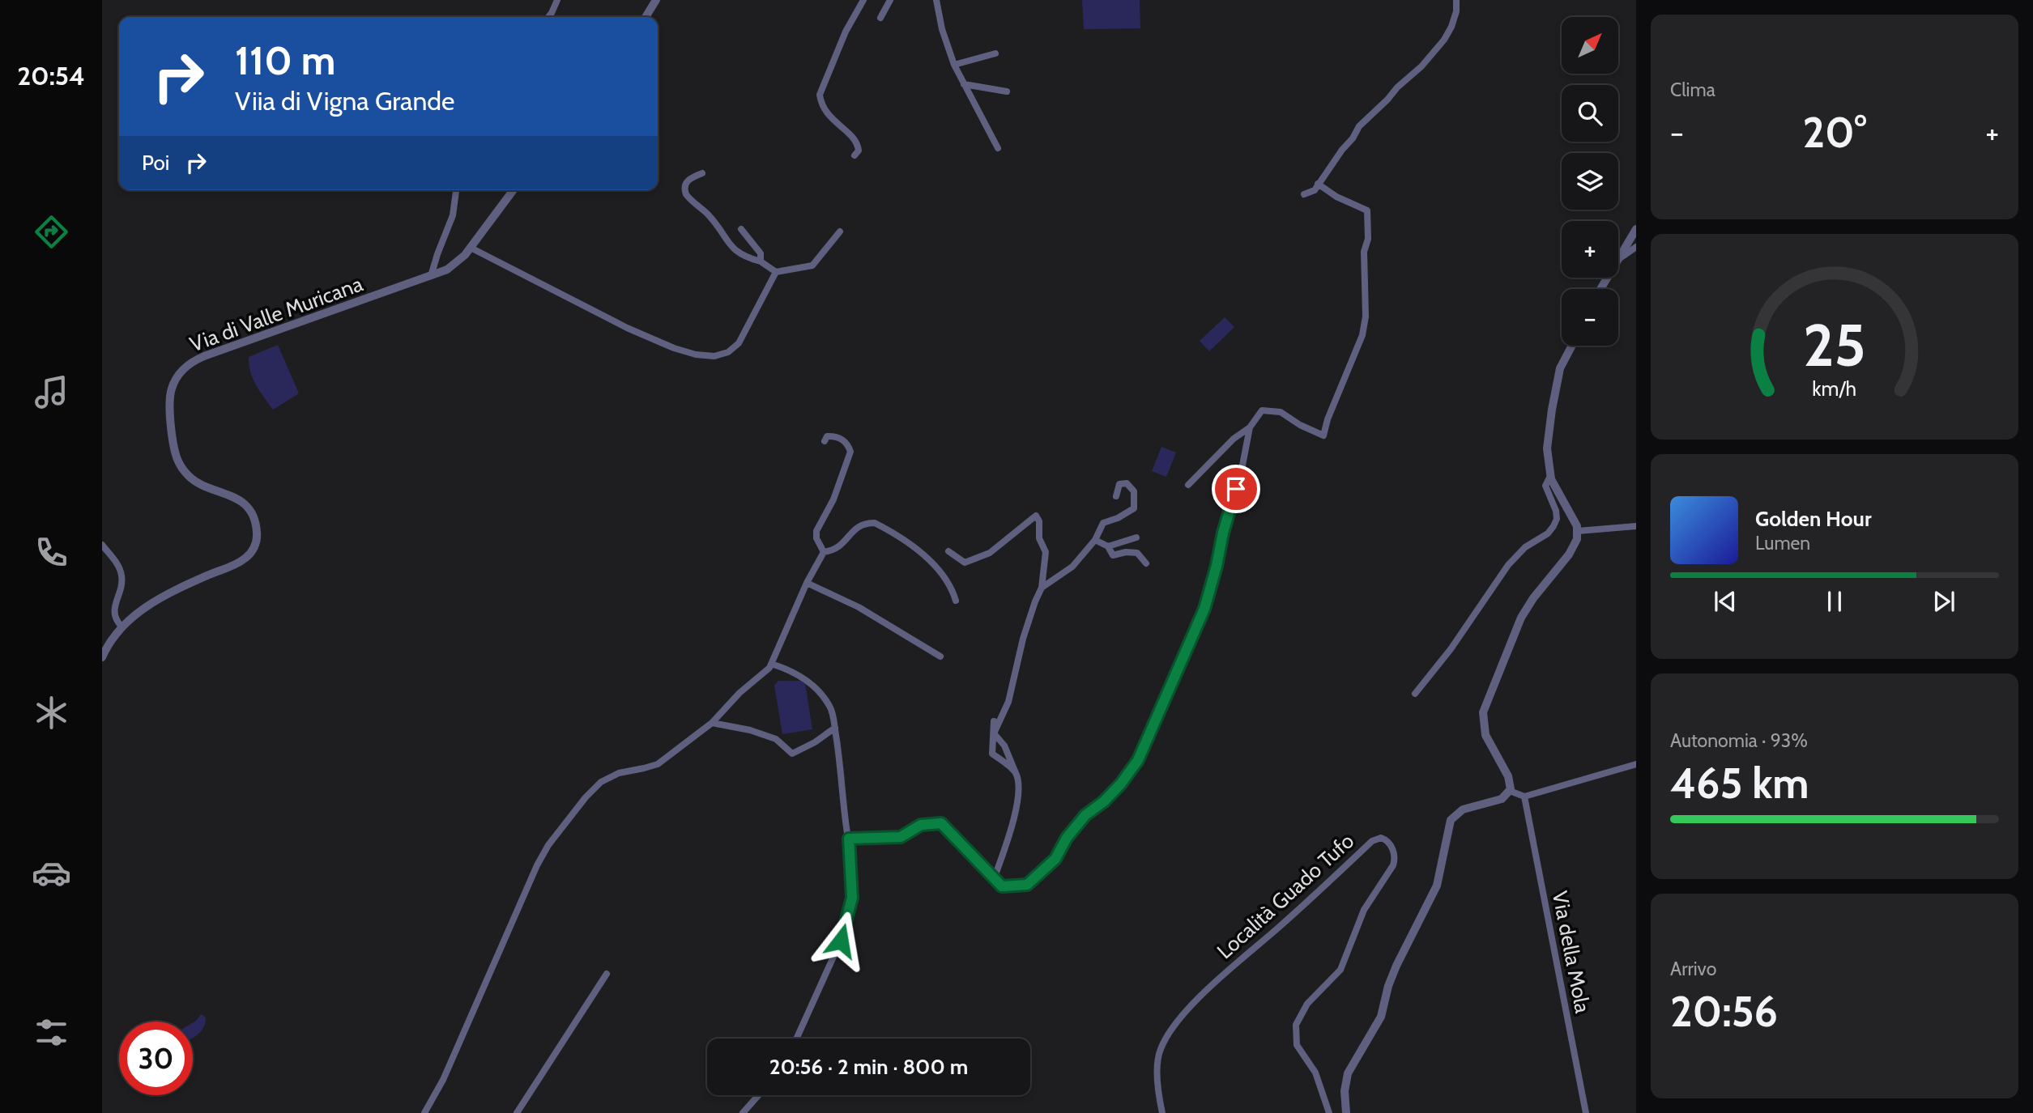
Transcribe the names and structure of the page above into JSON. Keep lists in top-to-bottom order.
{
  "streets": {
    "street": ["Via di Valle Muricana", "Località Guado Tufo", "Via della Mola"]
  },
  "north": "top right",
  "page": {
    "tabs": "20:54",
    "tile": [
      "Clima",
      ["Autonomia · 93%", "465 km"],
      ["Arrivo", "20:56"]
    ],
    "map_buttons": ["+", "−"],
    "turn": ["110 m", "Viia di Vigna Grande"],
    "heat": ["−", "20°", "+"],
    "then": "Poi",
    "song": ["Golden Hour", "Lumen"],
    "limit": "30",
    "trip": "20:56 · 2 min · 800 m",
    "gauge": ["25", "km/h"]
  }
}
